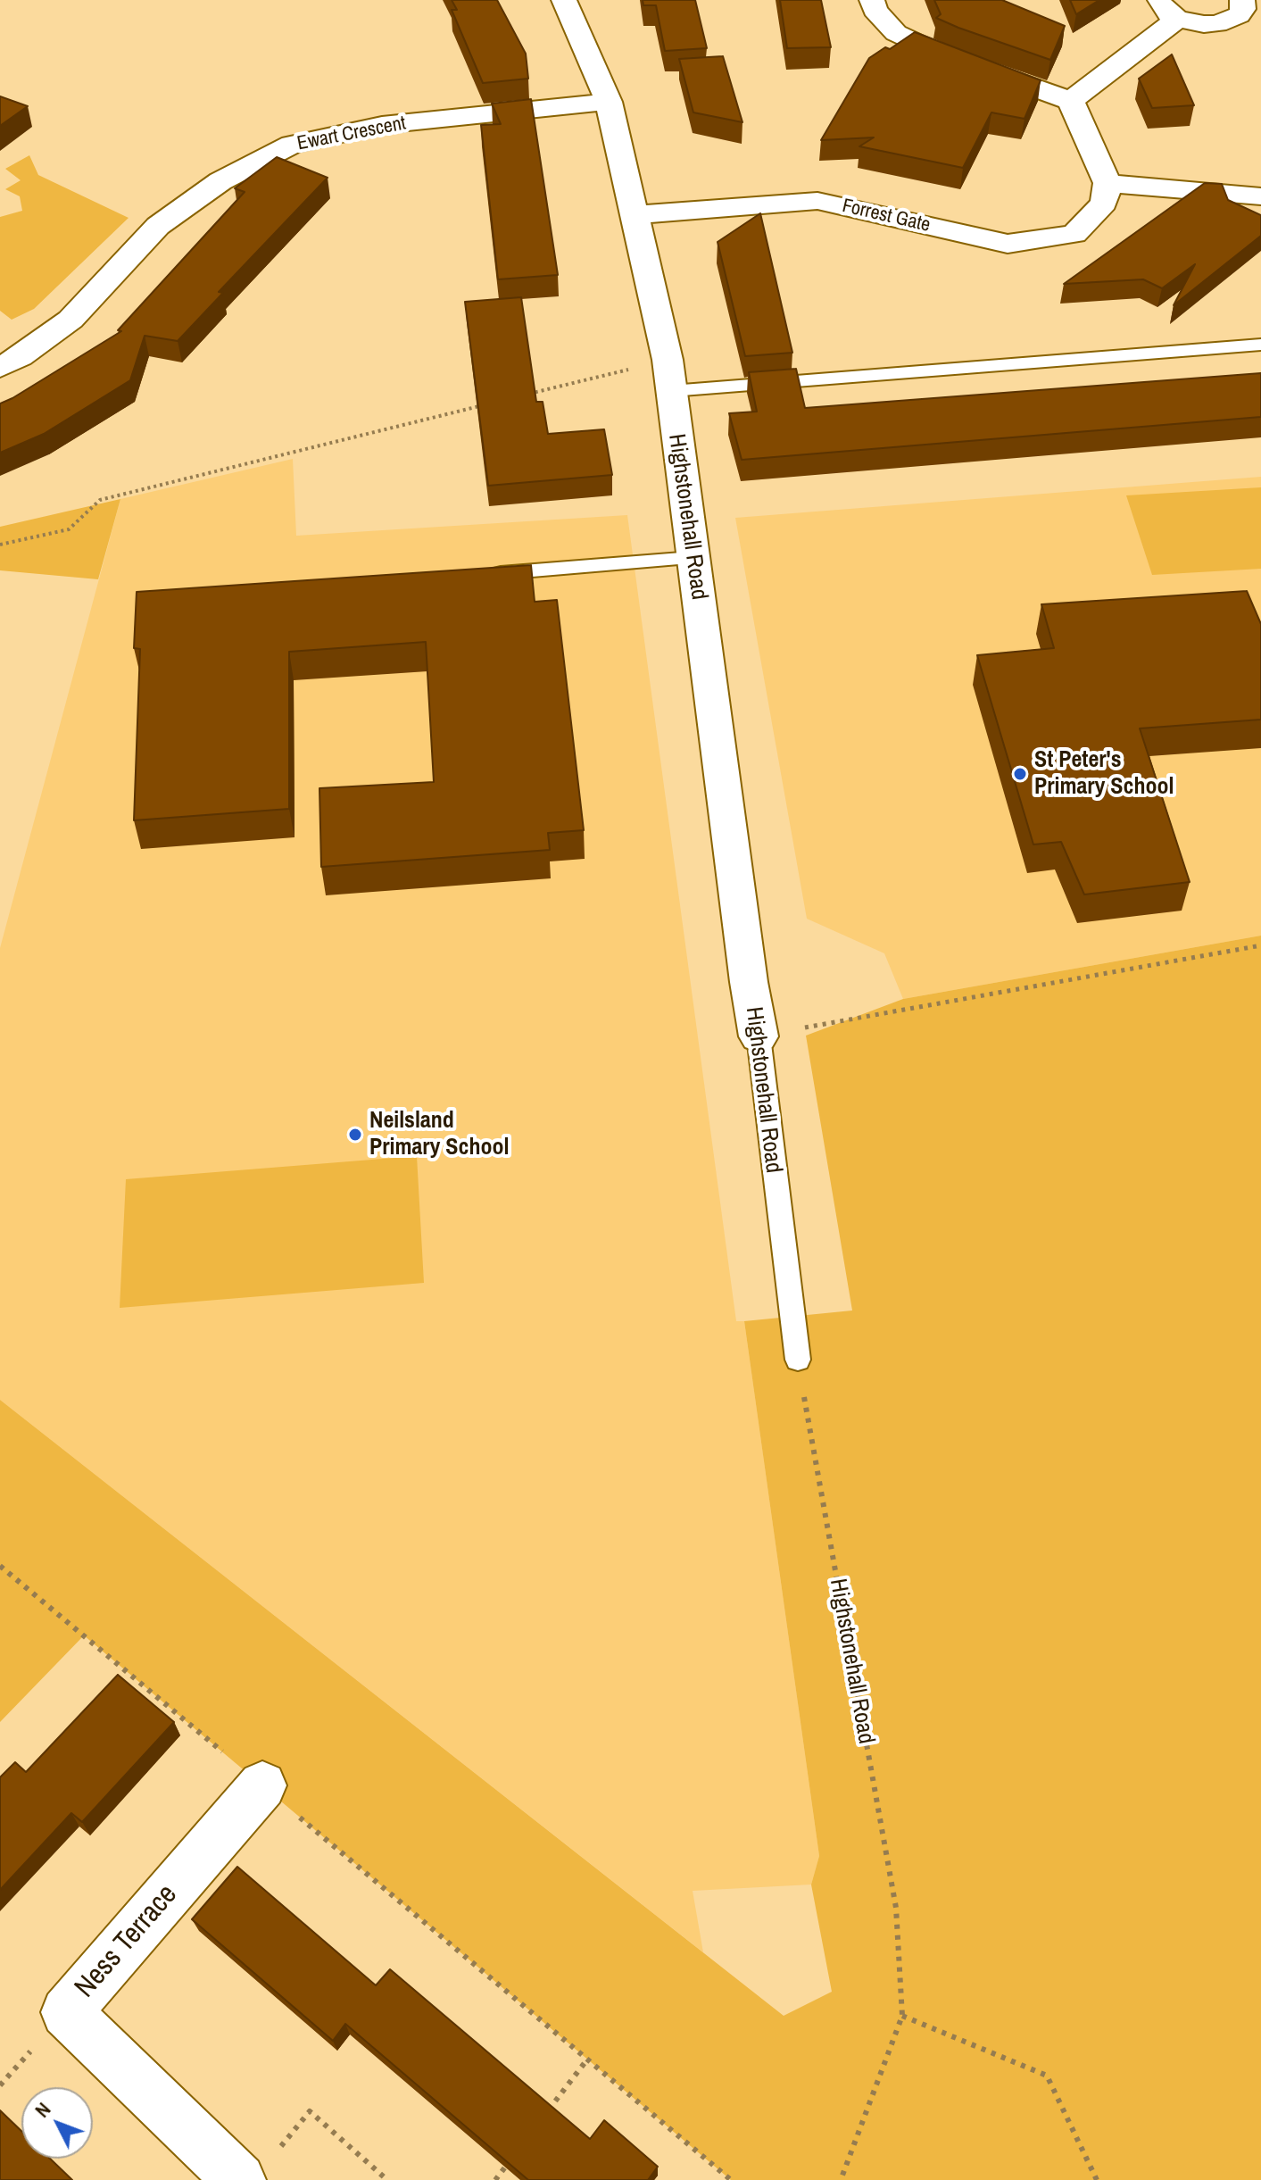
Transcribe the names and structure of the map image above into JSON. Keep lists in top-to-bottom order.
{
  "streets": {
    "street": [
      "Ewart Crescent",
      "Forrest Gate",
      "Highstonehall Road",
      "Ness Terrace"
    ]
  },
  "crossings": [
    ["Ewart Crescent", "Highstonehall Road"],
    ["Forrest Gate", "Highstonehall Road"]
  ],
  "places": ["St Peter's Primary School", "Neilsland Primary School"],
  "north": "top left"
}
